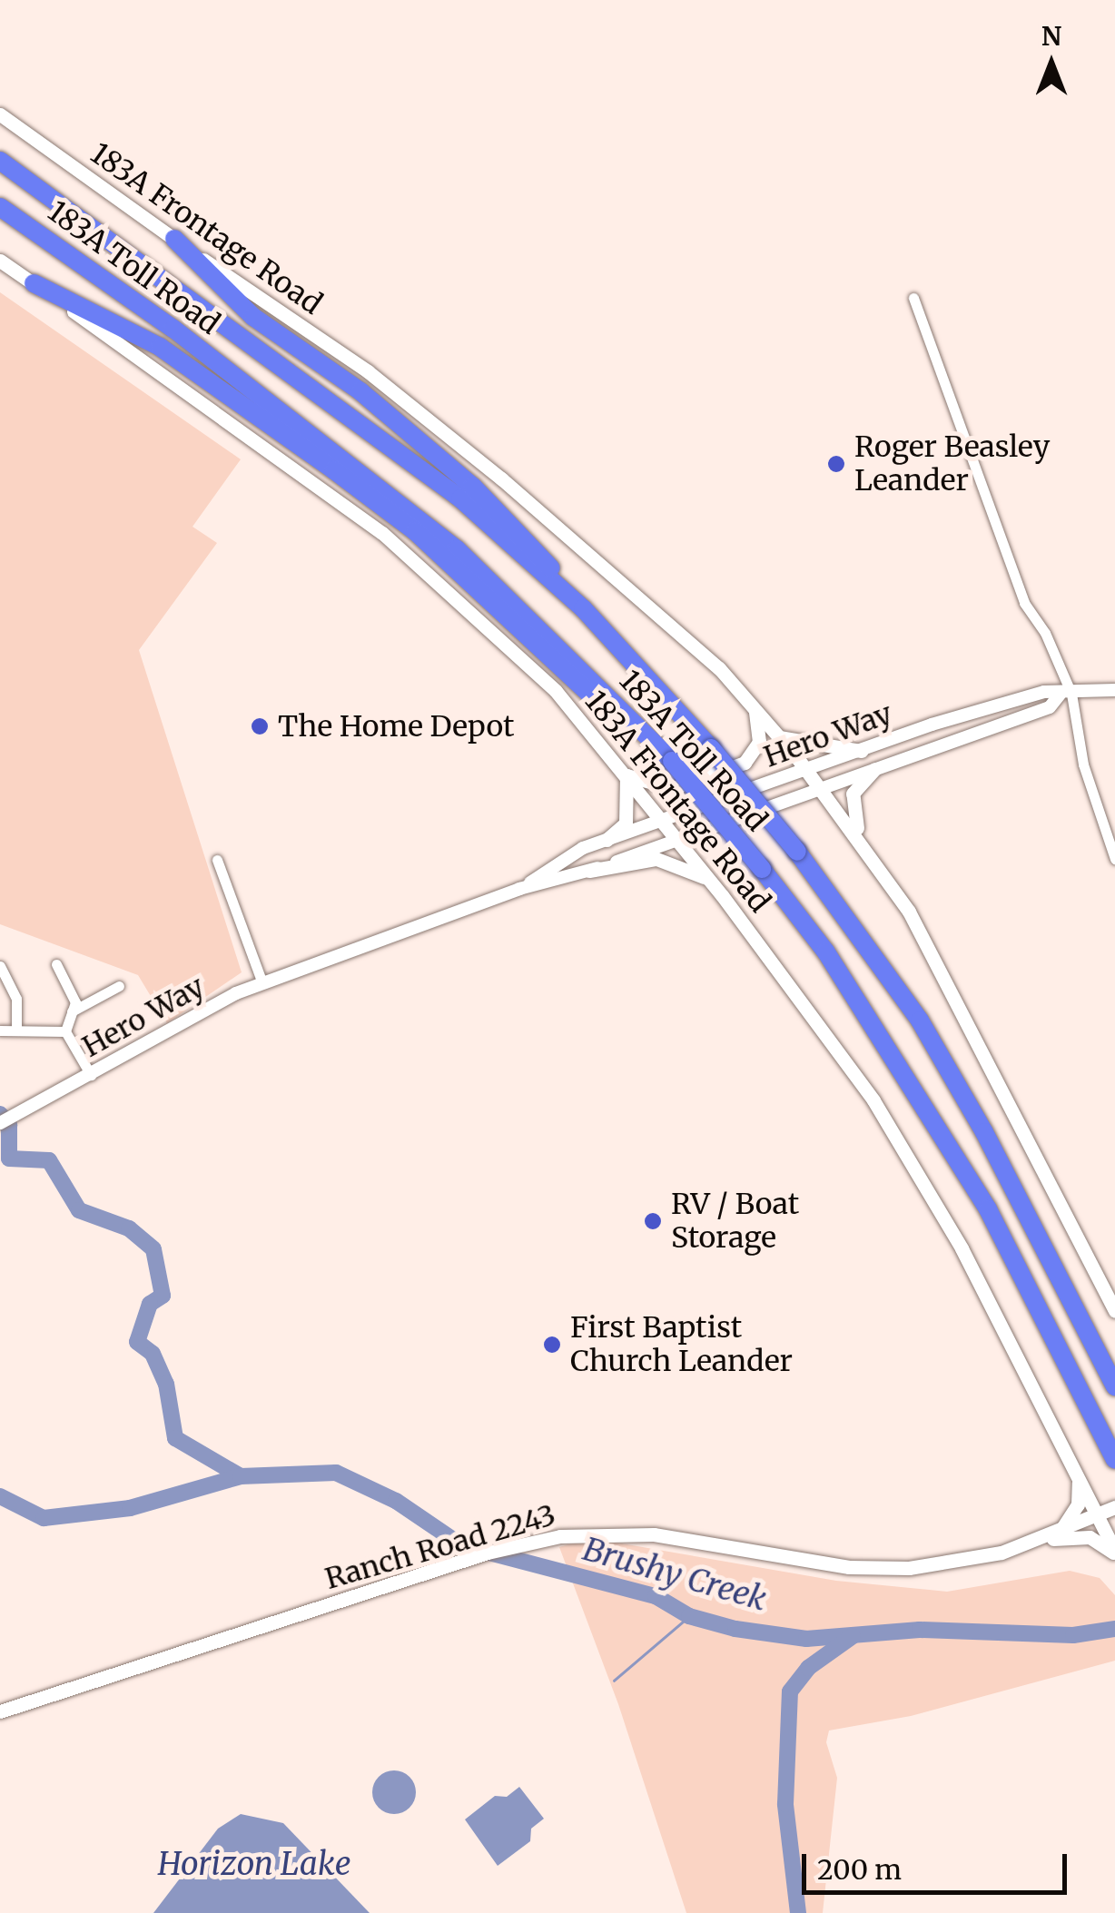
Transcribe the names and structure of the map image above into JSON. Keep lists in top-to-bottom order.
{
  "streets": {
    "highway": ["183A Toll Road"],
    "main road": ["183A Frontage Road", "Ranch Road 2243"],
    "street": ["Hero Way"]
  },
  "crossings": [
    ["183A Frontage Road", "Hero Way"],
    ["183A Frontage Road", "Ranch Road 2243"]
  ],
  "water": ["Brushy Creek", "Horizon Lake"],
  "places": [
    "Roger Beasley Leander",
    "The Home Depot",
    "RV / Boat Storage",
    "First Baptist Church Leander"
  ],
  "scale_bar": "200 m",
  "north": "top"
}
